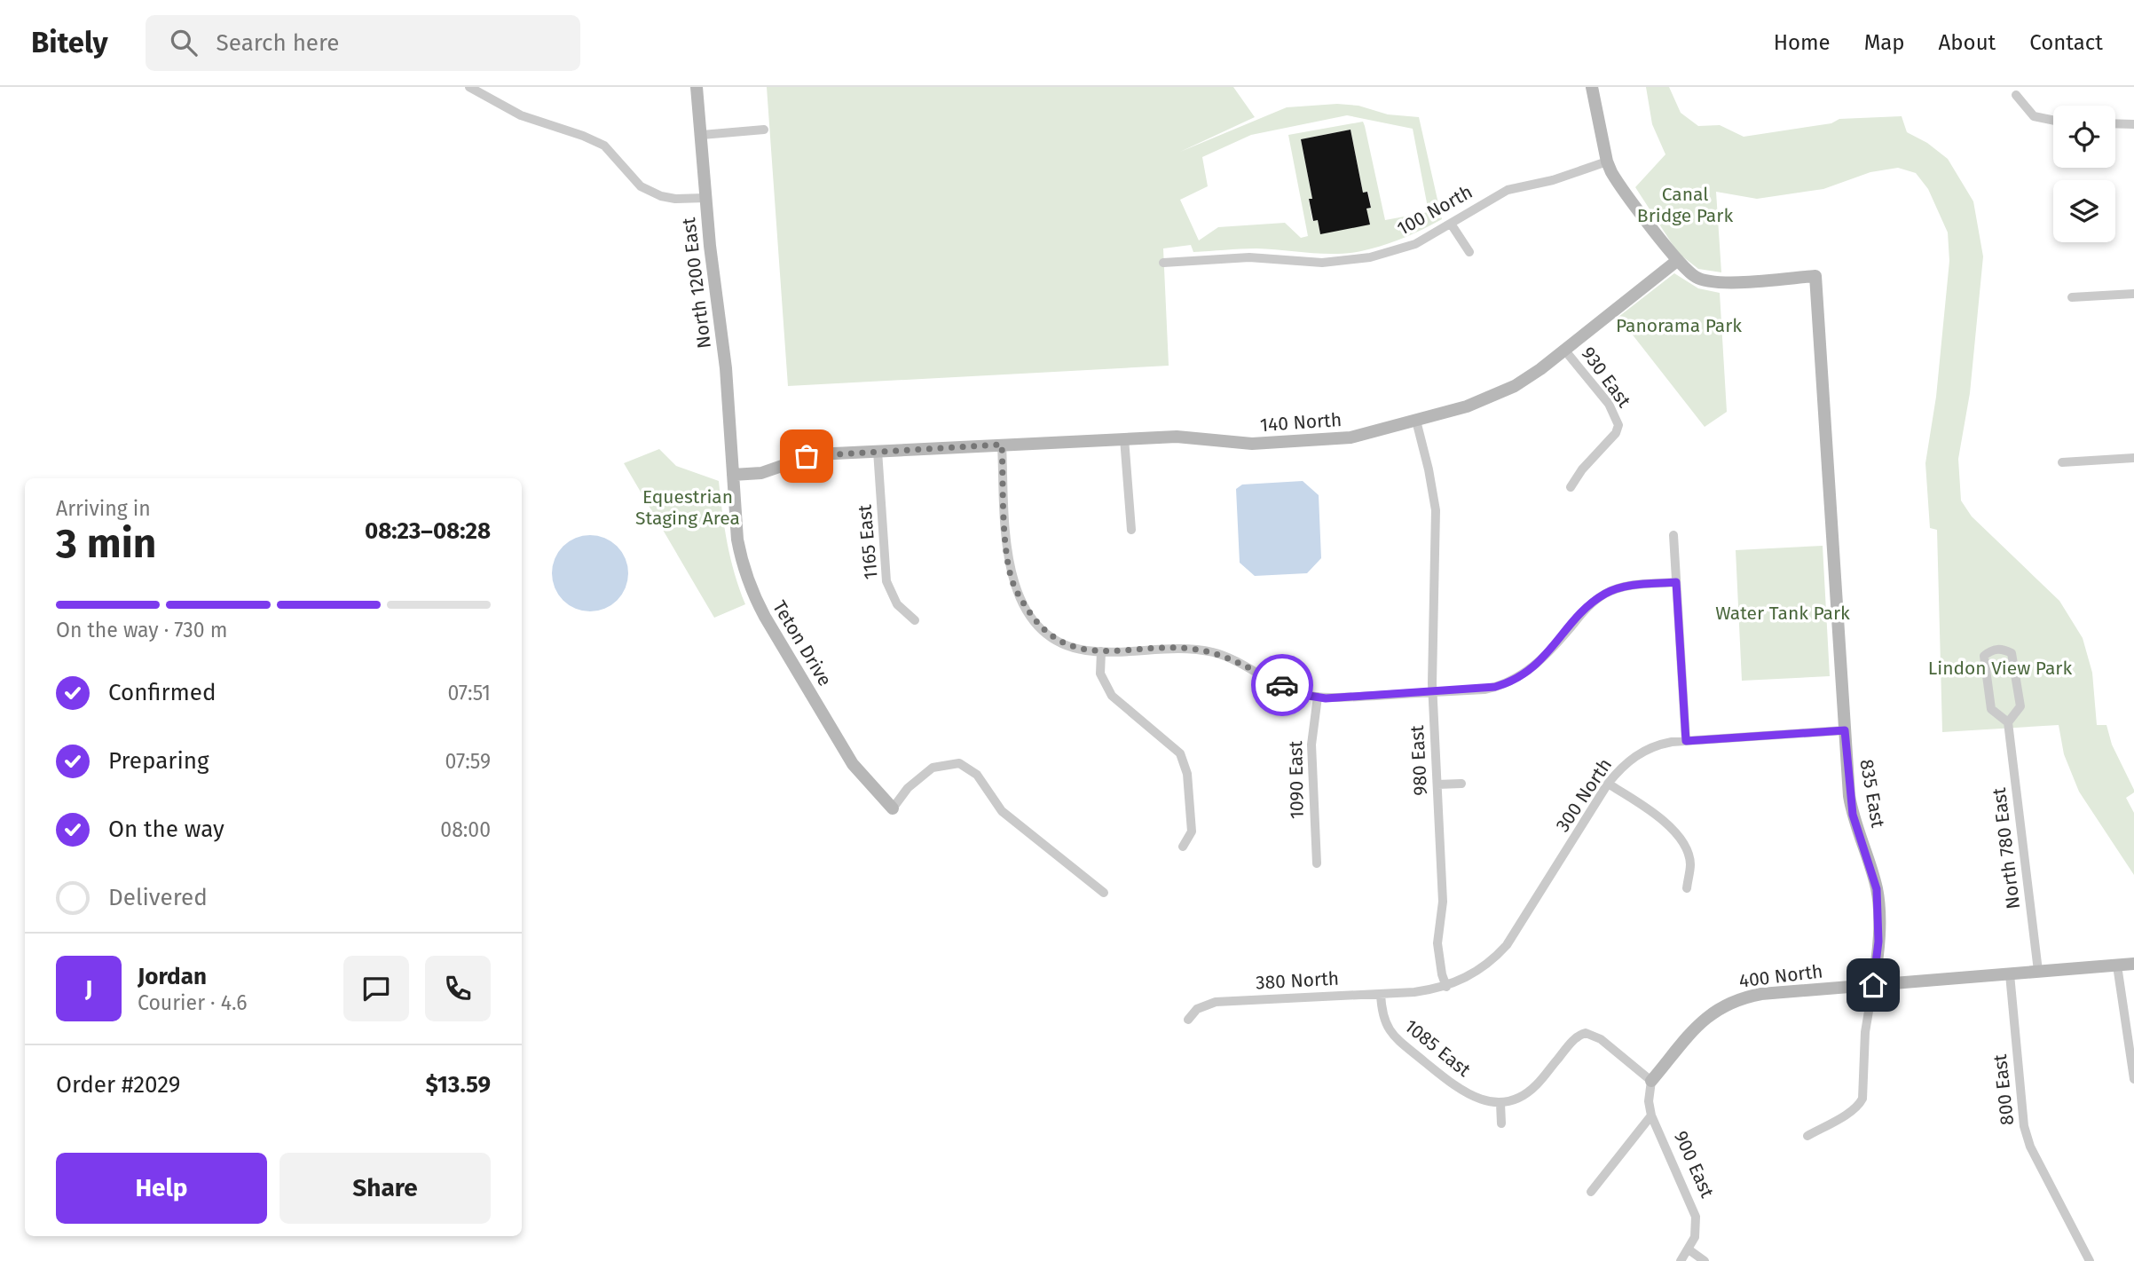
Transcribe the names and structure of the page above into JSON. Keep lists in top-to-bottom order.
{
  "streets": {
    "street": [
      "100 North",
      "North 1200 East",
      "930 East",
      "140 North",
      "1165 East",
      "Teton Drive",
      "980 East",
      "1090 East",
      "835 East",
      "300 North",
      "North 780 East",
      "400 North",
      "380 North",
      "1085 East",
      "800 East",
      "900 East"
    ]
  },
  "crossings": [
    ["North 1200 East", "140 North"],
    ["North 1200 East", "Teton Drive"],
    ["930 East", "140 North"],
    ["140 North", "1165 East"],
    ["140 North", "Teton Drive"],
    ["140 North", "980 East"],
    ["140 North", "835 East"],
    ["980 East", "300 North"],
    ["835 East", "300 North"],
    ["835 East", "400 North"],
    ["300 North", "380 North"],
    ["North 780 East", "400 North"],
    ["400 North", "800 East"],
    ["400 North", "900 East"],
    ["380 North", "1085 East"]
  ],
  "parks": [
    "Canal Bridge Park",
    "Panorama Park",
    "Equestrian Staging Area",
    "Water Tank Park",
    "Lindon View Park"
  ],
  "page": {
    "header": "Bitely",
    "search": "Search here",
    "nav": [
      "Home",
      "Map",
      "About",
      "Contact"
    ],
    "heading": ["3 min", "Arriving in", "08:23–08:28"],
    "panel": [
      "Jordan",
      "Courier · 4.6",
      "Order #2029",
      "$13.59"
    ],
    "bar": "On the way · 730 m",
    "list": [
      ["Confirmed", "07:51"],
      ["Preparing", "07:59"],
      ["On the way", "08:00"],
      "Delivered"
    ],
    "round": "J",
    "buttons": ["Help", "Share"]
  }
}
